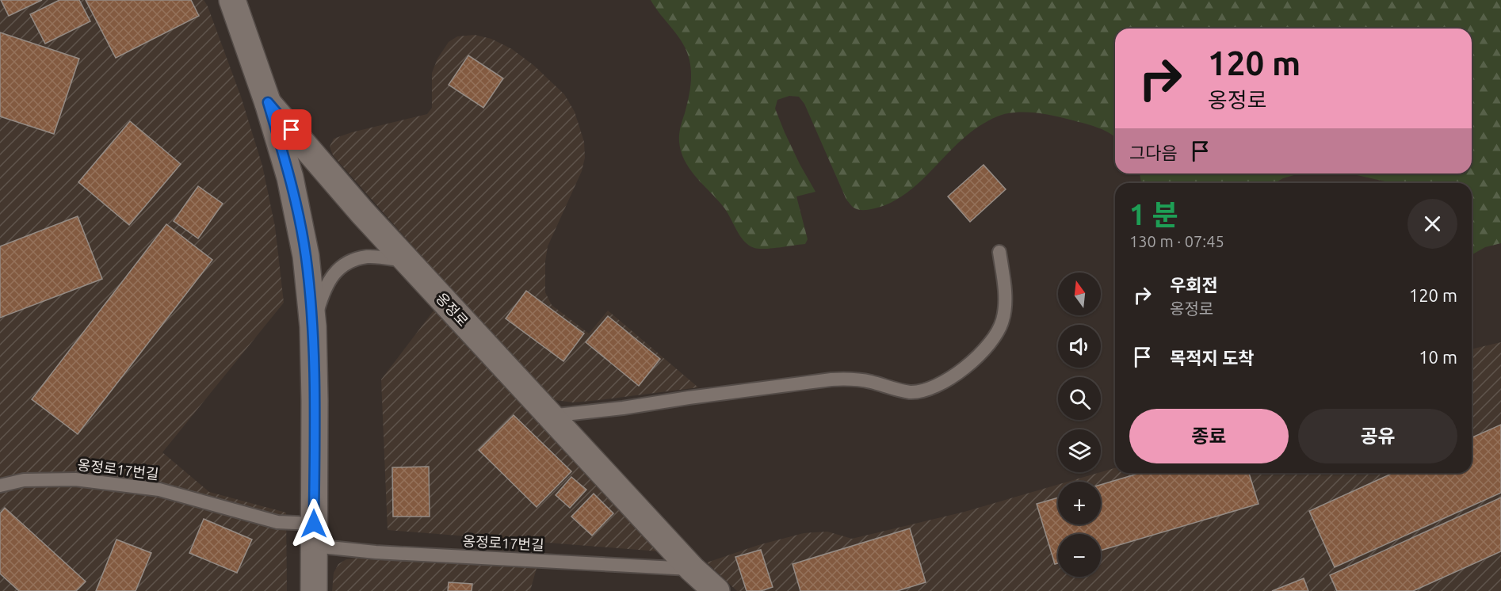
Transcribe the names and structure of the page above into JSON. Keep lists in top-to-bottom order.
{
  "streets": {
    "street": ["옹정로"],
    "lane": ["옹정로17번길"]
  },
  "crossings": [
    ["옹정로", "옹정로17번길"]
  ],
  "north": "top",
  "page": {
    "turn": ["120 m", "옹정로"],
    "then": "그다음",
    "heading": ["1 분", "130 m · 07:45"],
    "list": [
      {
        "name": "우회전",
        "note": "옹정로",
        "value": "120 m"
      },
      {
        "name": "목적지 도착",
        "value": "10 m"
      }
    ],
    "map_buttons": ["+", "−"],
    "buttons": ["종료", "공유"]
  }
}
